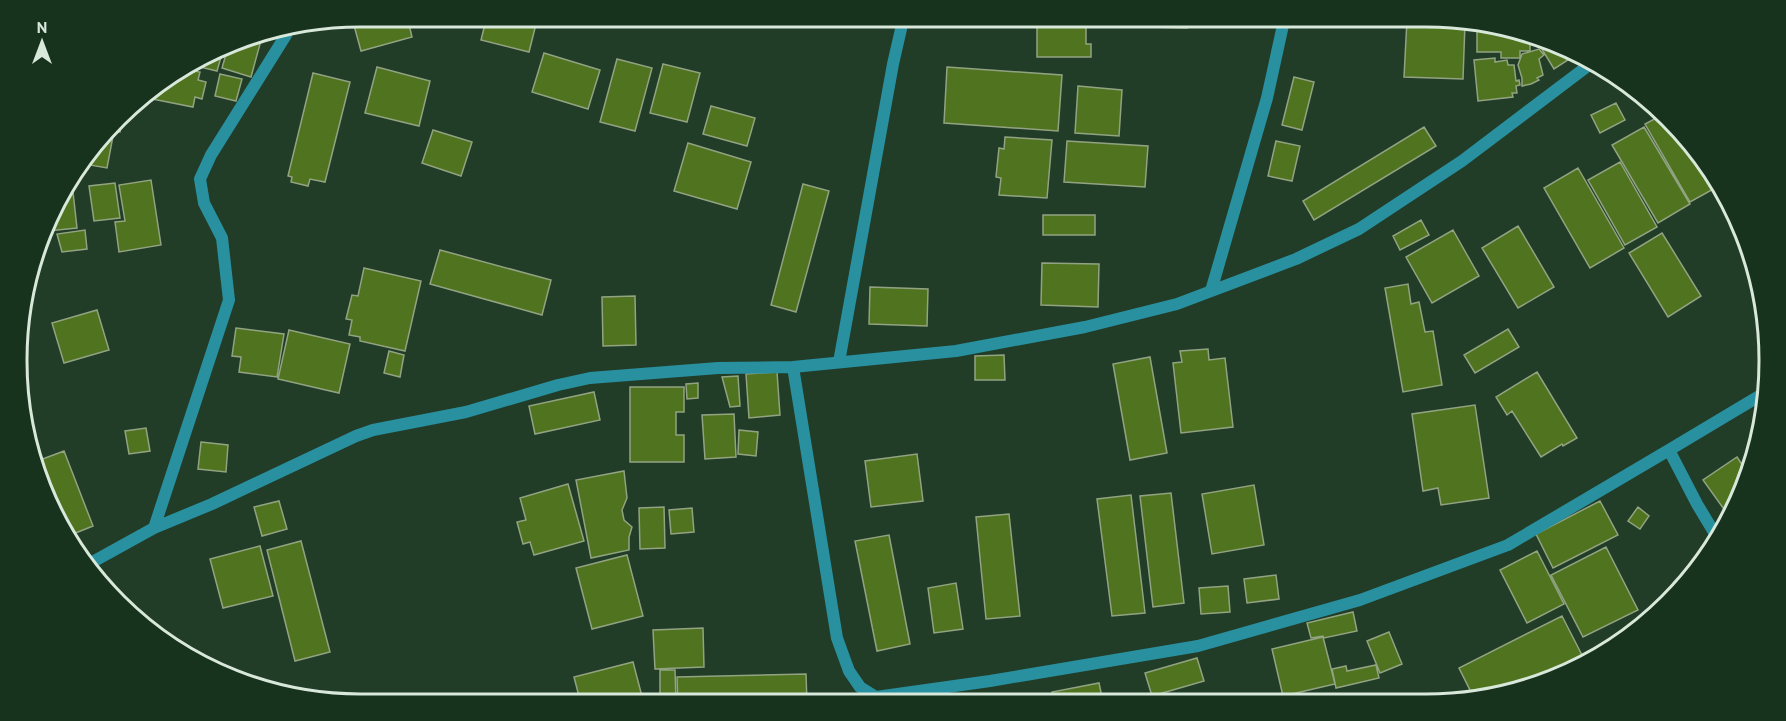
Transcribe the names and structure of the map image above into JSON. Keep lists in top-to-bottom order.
{
  "north": "top"
}
